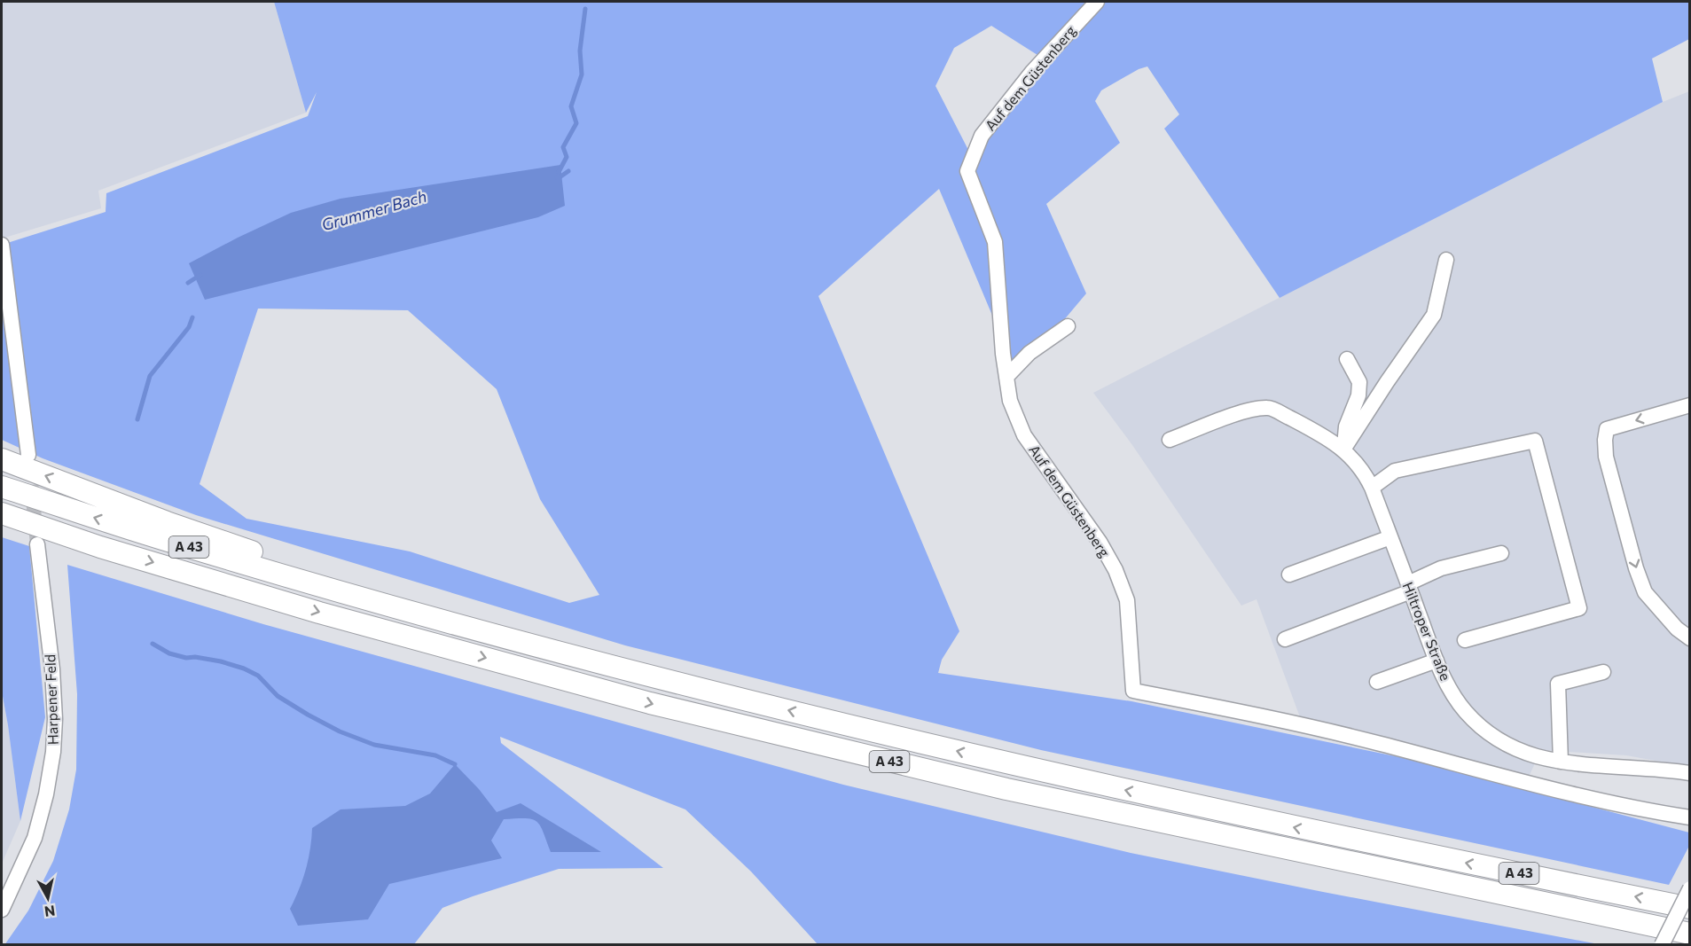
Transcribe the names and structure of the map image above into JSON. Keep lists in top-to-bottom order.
{
  "streets": {
    "highway": ["A 43"],
    "street": ["Auf dem Güstenberg", "Hiltroper Straße", "Harpener Feld"]
  },
  "water": ["Grummer Bach"],
  "north": "bottom"
}
